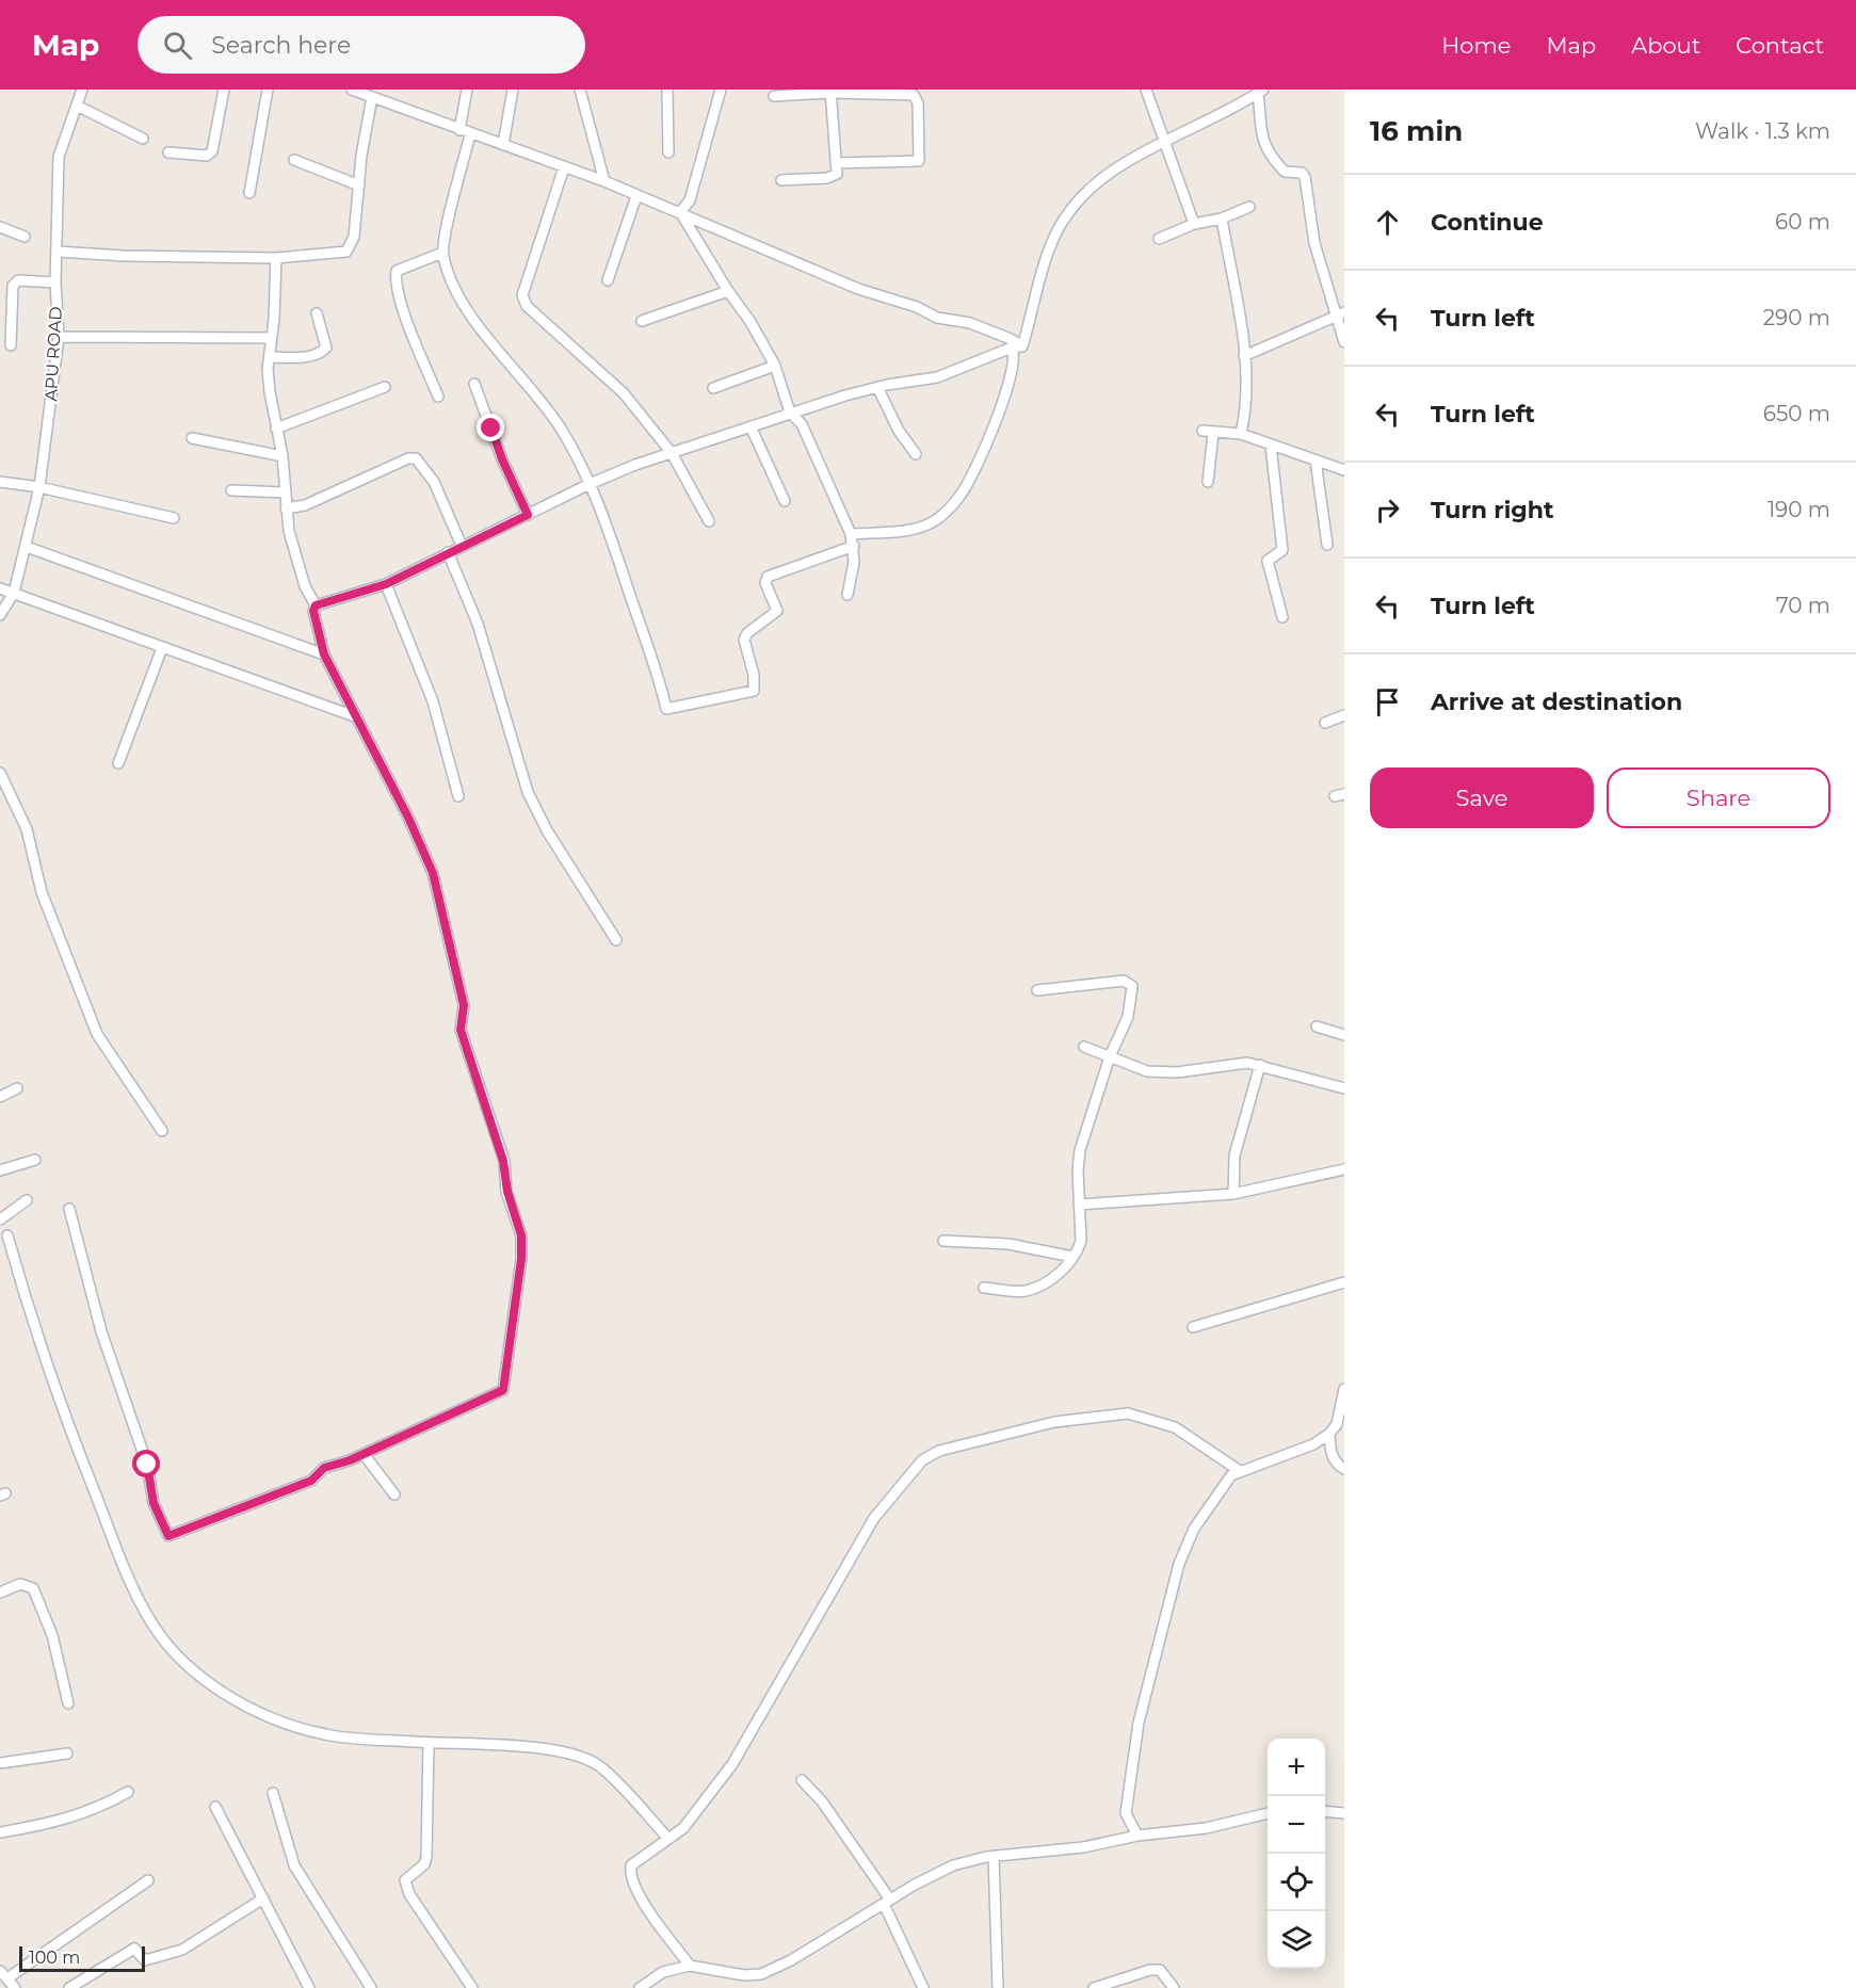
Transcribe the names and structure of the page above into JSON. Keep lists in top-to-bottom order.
{
  "streets": {
    "street": ["APU ROAD"]
  },
  "scale_bar": "100 m",
  "page": {
    "header": "Map",
    "search": "Search here",
    "nav": [
      "Home",
      "Map",
      "About",
      "Contact"
    ],
    "heading": ["16 min", "Walk · 1.3 km"],
    "list": [
      ["Continue", "60 m"],
      ["Turn left", "290 m"],
      ["Turn left", "650 m"],
      ["Turn right", "190 m"],
      ["Turn left", "70 m"],
      "Arrive at destination"
    ],
    "buttons": ["Save", "Share"],
    "map_buttons": ["+", "−"],
    "scale": "100 m"
  }
}
